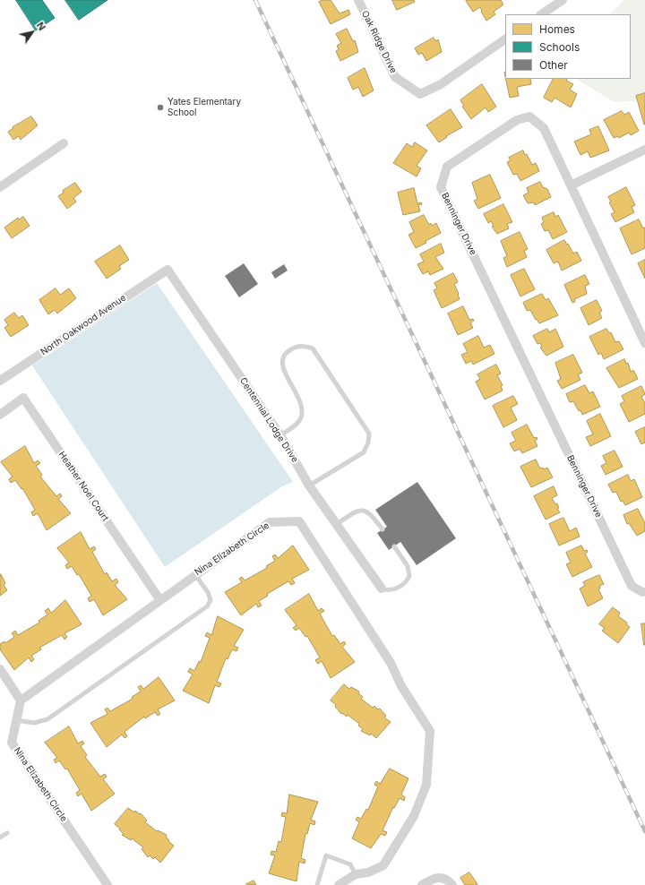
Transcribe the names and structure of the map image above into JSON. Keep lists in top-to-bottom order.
{
  "streets": {
    "street": [
      "Oak Ridge Drive",
      "Benninger Drive",
      "North Oakwood Avenue",
      "Centennial Lodge Drive",
      "Heather Noel Court",
      "Nina Elizabeth Circle"
    ]
  },
  "crossings": [
    ["North Oakwood Avenue", "Centennial Lodge Drive"],
    ["Heather Noel Court", "Nina Elizabeth Circle"]
  ],
  "places": ["Yates Elementary School"],
  "legend": ["Homes", "Schools", "Other"],
  "north": "top right"
}
